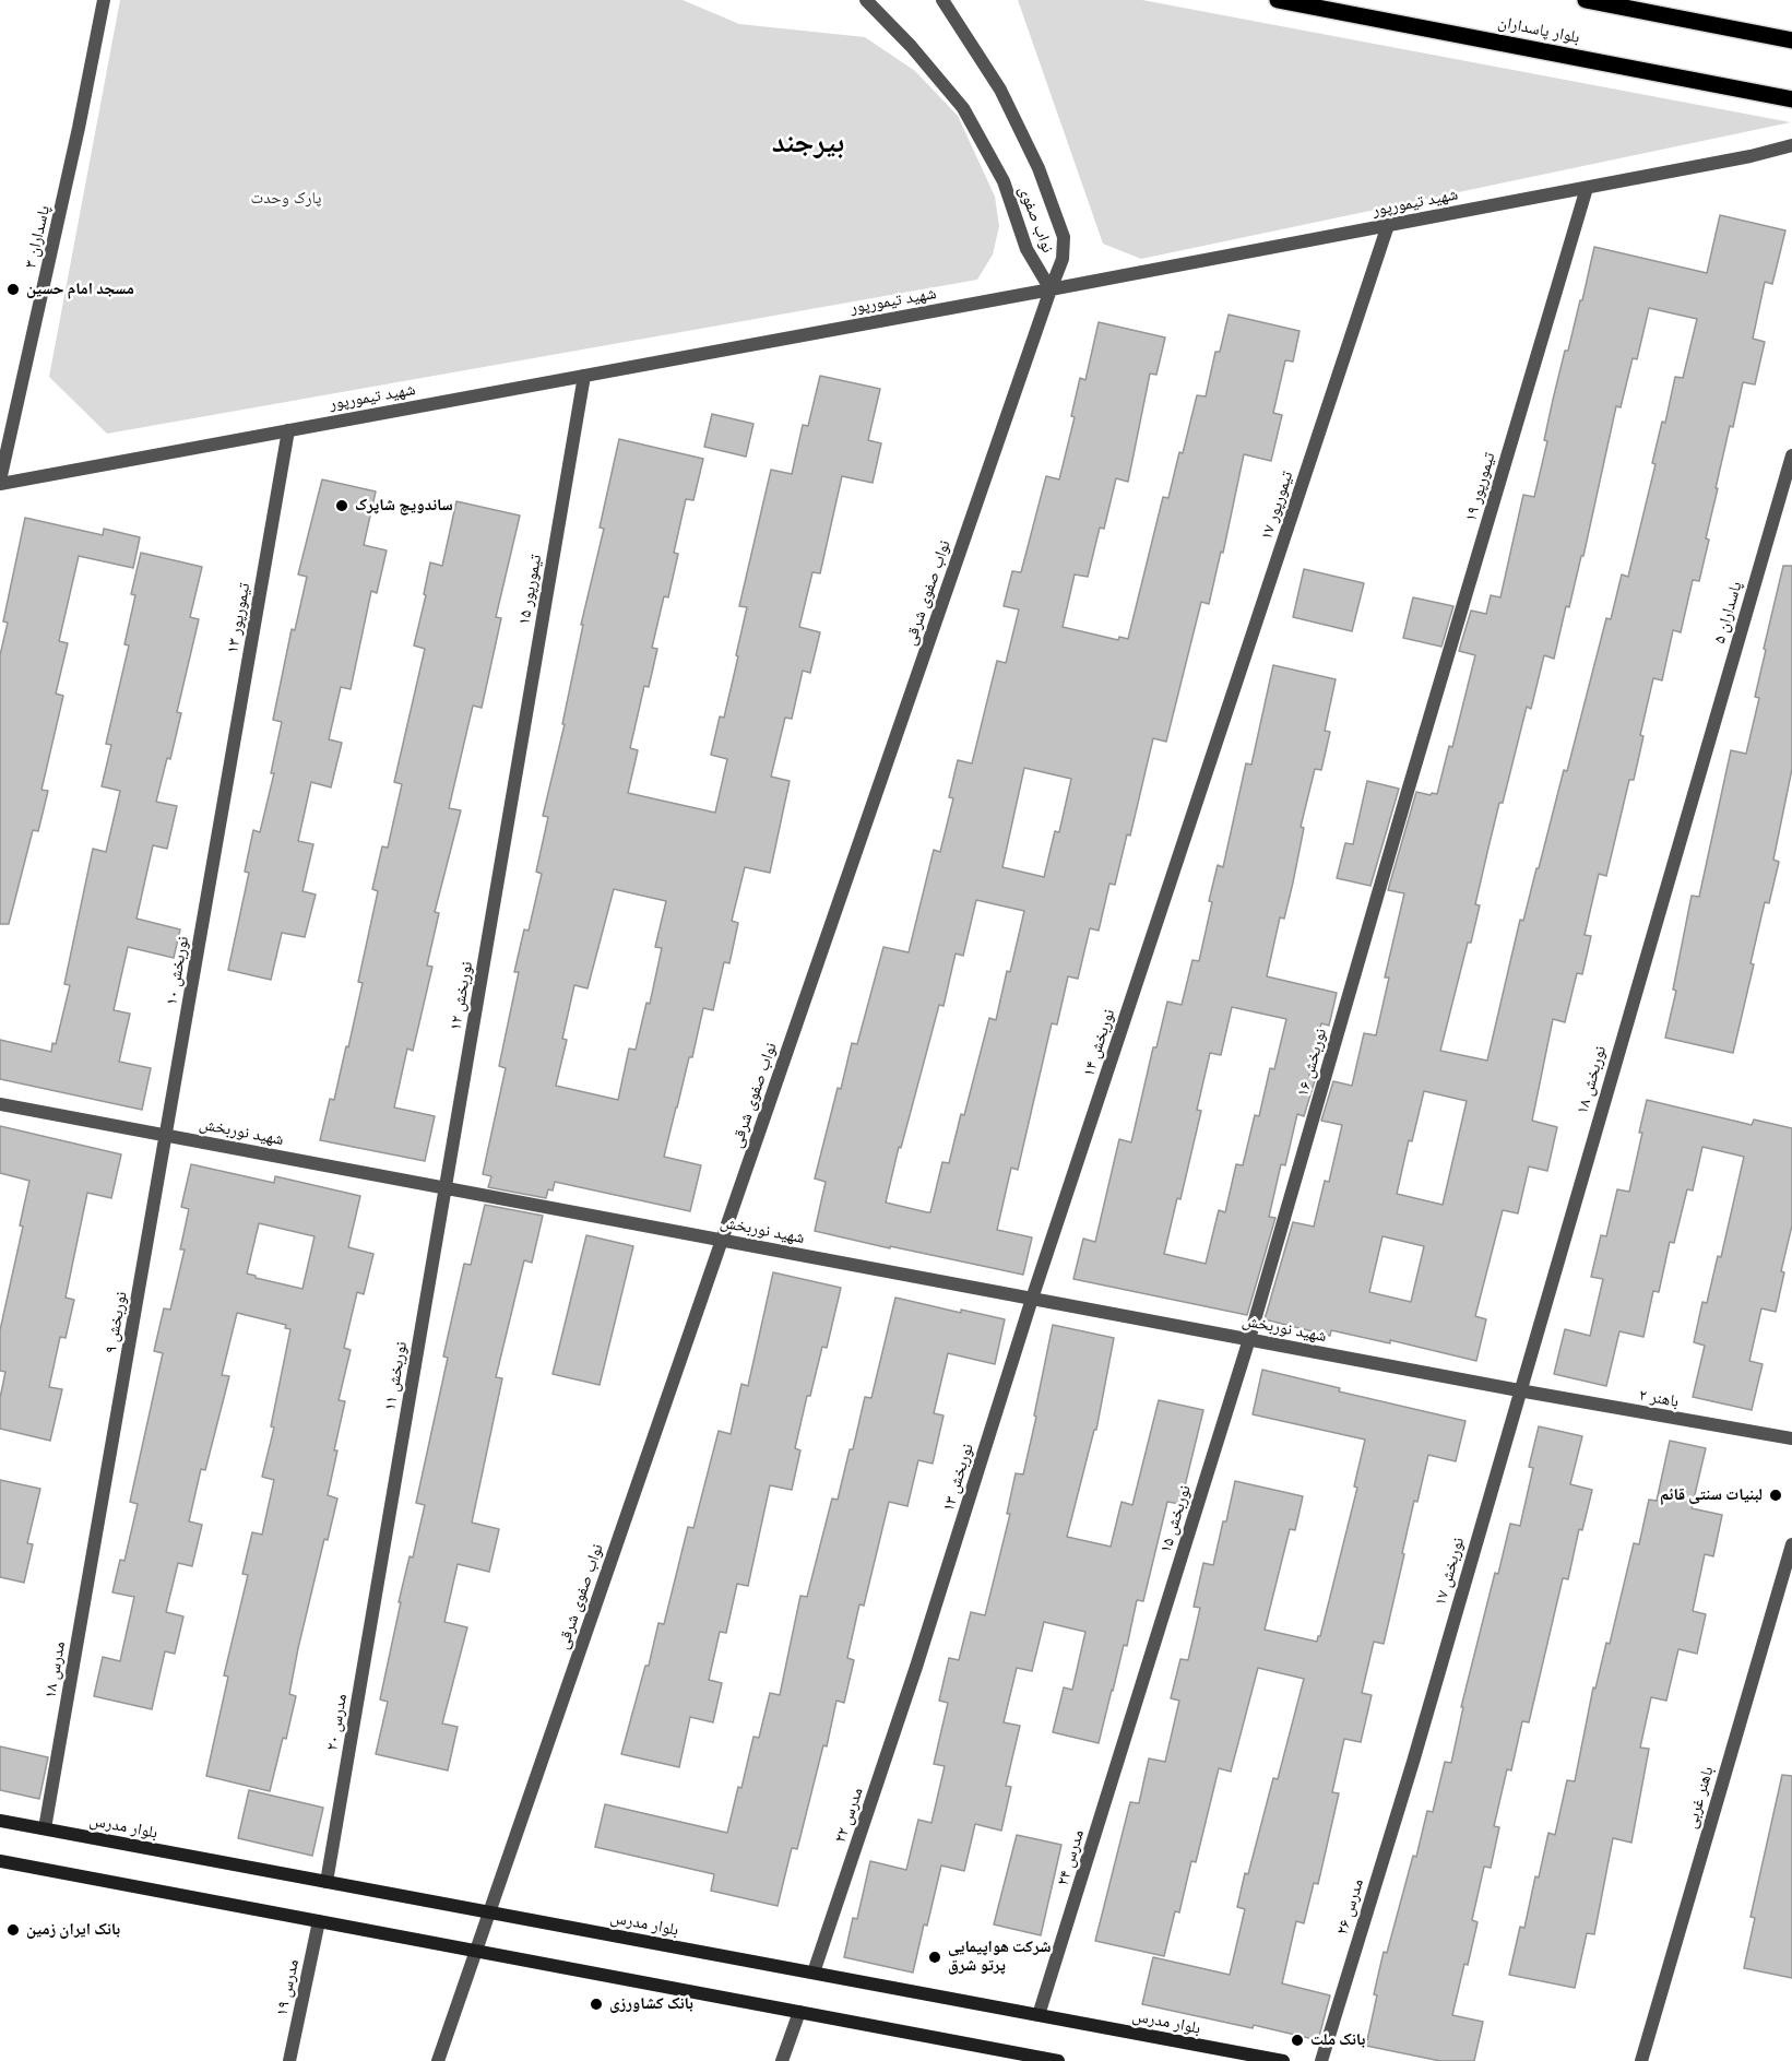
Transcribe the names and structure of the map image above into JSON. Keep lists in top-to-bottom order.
{
  "streets": {
    "main road": ["بلوار پاسداران", "بلوار مدرس"],
    "street": [
      "شهید تیمورپور",
      "نواب صفوی",
      "پاسداران ۳",
      "تیمورپور ۱۹",
      "تیمورپور ۱۷",
      "تیمورپور ۱۵",
      "نواب صفوی شرقی",
      "پاسداران ۵",
      "تیمورپور ۱۳",
      "نوربخش ۱۰",
      "نوربخش ۱۲",
      "نوربخش ۱۴",
      "نوربخش ۱۶",
      "نوربخش ۱۸",
      "شهید نوربخش",
      "نوربخش ۹",
      "نوربخش ۱۱",
      "باهنر ۲",
      "نوربخش ۱۳",
      "نوربخش ۱۵",
      "نوربخش ۱۷",
      "مدرس ۱۸",
      "مدرس ۲۰",
      "باهنر غربی",
      "مدرس ۲۲",
      "مدرس ۲۴",
      "مدرس ۲۶",
      "مدرس ۱۹"
    ]
  },
  "crossings": [
    ["شهید تیمورپور", "نواب صفوی"],
    ["شهید تیمورپور", "پاسداران ۳"],
    ["شهید تیمورپور", "تیمورپور ۱۹"],
    ["شهید تیمورپور", "تیمورپور ۱۷"],
    ["شهید تیمورپور", "تیمورپور ۱۵"],
    ["شهید تیمورپور", "نواب صفوی شرقی"],
    ["شهید تیمورپور", "تیمورپور ۱۳"],
    ["نواب صفوی", "نواب صفوی شرقی"],
    ["تیمورپور ۱۹", "نوربخش ۱۶"],
    ["تیمورپور ۱۷", "نوربخش ۱۴"],
    ["تیمورپور ۱۵", "نوربخش ۱۲"],
    ["نواب صفوی شرقی", "شهید نوربخش"],
    ["نواب صفوی شرقی", "بلوار مدرس"],
    ["پاسداران ۵", "نوربخش ۱۸"],
    ["تیمورپور ۱۳", "نوربخش ۱۰"],
    ["نوربخش ۱۰", "شهید نوربخش"],
    ["نوربخش ۱۰", "نوربخش ۹"],
    ["نوربخش ۱۲", "شهید نوربخش"],
    ["نوربخش ۱۲", "نوربخش ۱۱"],
    ["نوربخش ۱۴", "شهید نوربخش"],
    ["نوربخش ۱۴", "نوربخش ۱۳"],
    ["نوربخش ۱۶", "شهید نوربخش"],
    ["نوربخش ۱۶", "نوربخش ۱۵"],
    ["نوربخش ۱۸", "شهید نوربخش"],
    ["نوربخش ۱۸", "باهنر ۲"],
    ["نوربخش ۱۸", "نوربخش ۱۷"],
    ["شهید نوربخش", "نوربخش ۹"],
    ["شهید نوربخش", "نوربخش ۱۱"],
    ["شهید نوربخش", "باهنر ۲"],
    ["شهید نوربخش", "نوربخش ۱۳"],
    ["شهید نوربخش", "نوربخش ۱۵"],
    ["شهید نوربخش", "نوربخش ۱۷"],
    ["نوربخش ۹", "مدرس ۱۸"],
    ["نوربخش ۱۱", "مدرس ۲۰"],
    ["باهنر ۲", "نوربخش ۱۷"],
    ["نوربخش ۱۳", "مدرس ۲۲"],
    ["نوربخش ۱۵", "مدرس ۲۴"],
    ["نوربخش ۱۷", "مدرس ۲۶"],
    ["مدرس ۱۸", "بلوار مدرس"],
    ["مدرس ۲۰", "بلوار مدرس"],
    ["مدرس ۲۲", "بلوار مدرس"],
    ["بلوار مدرس", "مدرس ۲۴"]
  ],
  "districts": ["بیرجند"],
  "parks": ["پارک وحدت"],
  "places": [
    "مسجد امام حسین",
    "ساندویچ شاپرک",
    "لبنیات سنتی قائم",
    "بانک ایران زمین",
    "شرکت هواپیمایی پرتو شرق",
    "بانک کشاورزی",
    "بانک ملت"
  ]
}
